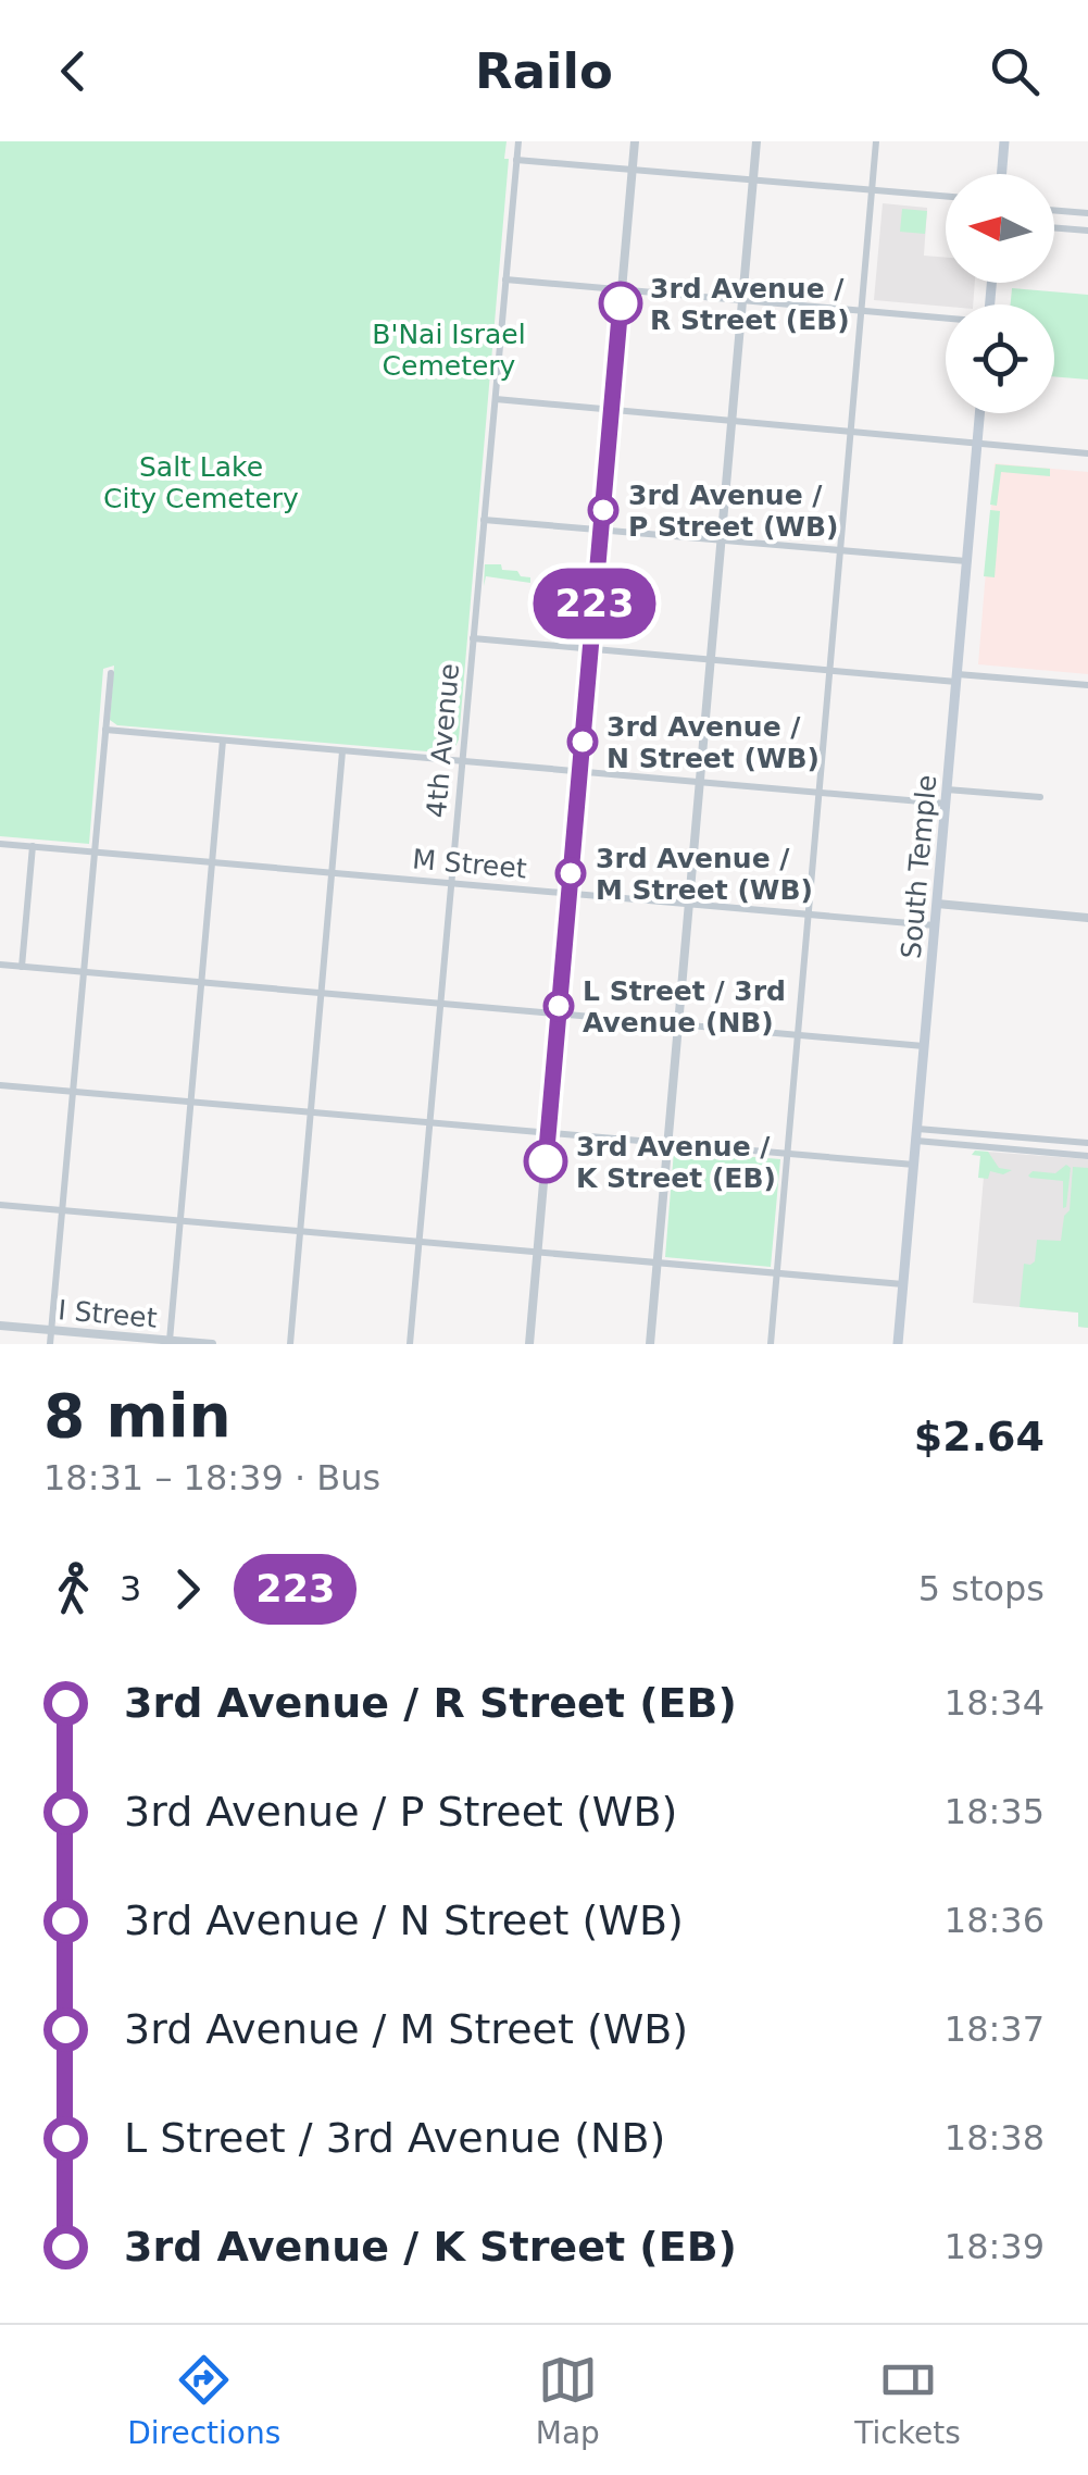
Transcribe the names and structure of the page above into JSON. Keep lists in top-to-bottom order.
{
  "streets": {
    "main road": ["South Temple"],
    "street": ["4th Avenue", "M Street", "I Street"]
  },
  "crossings": [
    ["4th Avenue", "M Street"],
    ["M Street", "South Temple"]
  ],
  "parks": ["B'Nai Israel Cemetery", "Salt Lake City Cemetery"],
  "places": [
    "3rd Avenue / R Street (EB)",
    "3rd Avenue / P Street (WB)",
    "3rd Avenue / N Street (WB)",
    "3rd Avenue / M Street (WB)",
    "L Street / 3rd Avenue (NB)",
    "3rd Avenue / K Street (EB)"
  ],
  "lines": ["bus line 223"],
  "north": "left",
  "page": {
    "header": "Railo",
    "on_map": "223",
    "heading": ["8 min", "18:31 – 18:39 · Bus", "$2.64"],
    "legs": ["3", "223", "5 stops"],
    "list": [
      {
        "name": "3rd Avenue / R Street (EB)",
        "value": "18:34"
      },
      {
        "name": "3rd Avenue / P Street (WB)",
        "value": "18:35"
      },
      {
        "name": "3rd Avenue / N Street (WB)",
        "value": "18:36"
      },
      {
        "name": "3rd Avenue / M Street (WB)",
        "value": "18:37"
      },
      {
        "name": "L Street / 3rd Avenue (NB)",
        "value": "18:38"
      },
      {
        "name": "3rd Avenue / K Street (EB)",
        "value": "18:39"
      }
    ],
    "tabs": ["Directions", "Map", "Tickets"]
  }
}
